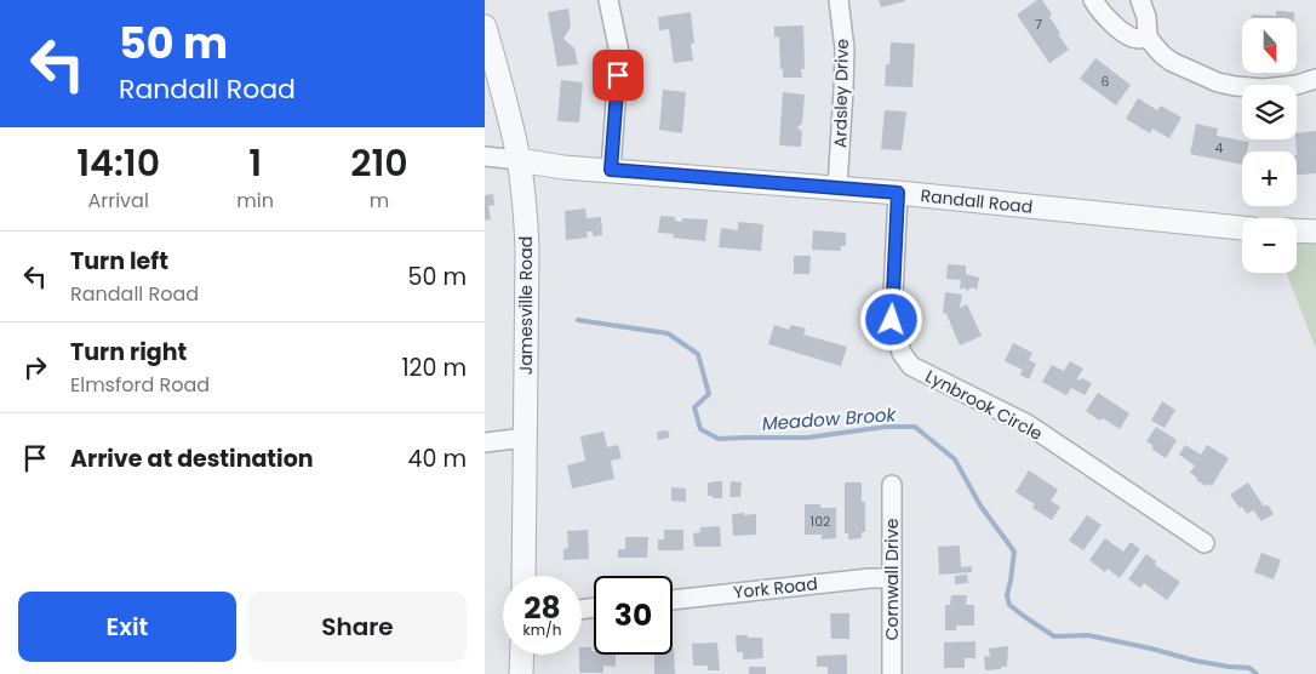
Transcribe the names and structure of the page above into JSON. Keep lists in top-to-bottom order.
{
  "streets": {
    "street": [
      "Ardsley Drive",
      "Randall Road",
      "Jamesville Road",
      "Lynbrook Circle",
      "Cornwall Drive",
      "York Road"
    ]
  },
  "crossings": [
    ["Ardsley Drive", "Randall Road"],
    ["Randall Road", "Jamesville Road"],
    ["Randall Road", "Lynbrook Circle"],
    ["Cornwall Drive", "York Road"]
  ],
  "water": ["Meadow Brook"],
  "house_numbers": [
    "7",
    "6",
    "4",
    "102"
  ],
  "north": "bottom",
  "page": {
    "turn": ["50 m", "Randall Road"],
    "map_buttons": ["+", "−"],
    "eta": [
      "14:10",
      "Arrival",
      "1",
      "min",
      "210",
      "m"
    ],
    "list": [
      {
        "name": "Turn left",
        "note": "Randall Road",
        "value": "50 m"
      },
      {
        "name": "Turn right",
        "note": "Elmsford Road",
        "value": "120 m"
      },
      {
        "name": "Arrive at destination",
        "value": "40 m"
      }
    ],
    "speed": "28 km/h",
    "limit": "30",
    "buttons": ["Exit", "Share"]
  }
}
